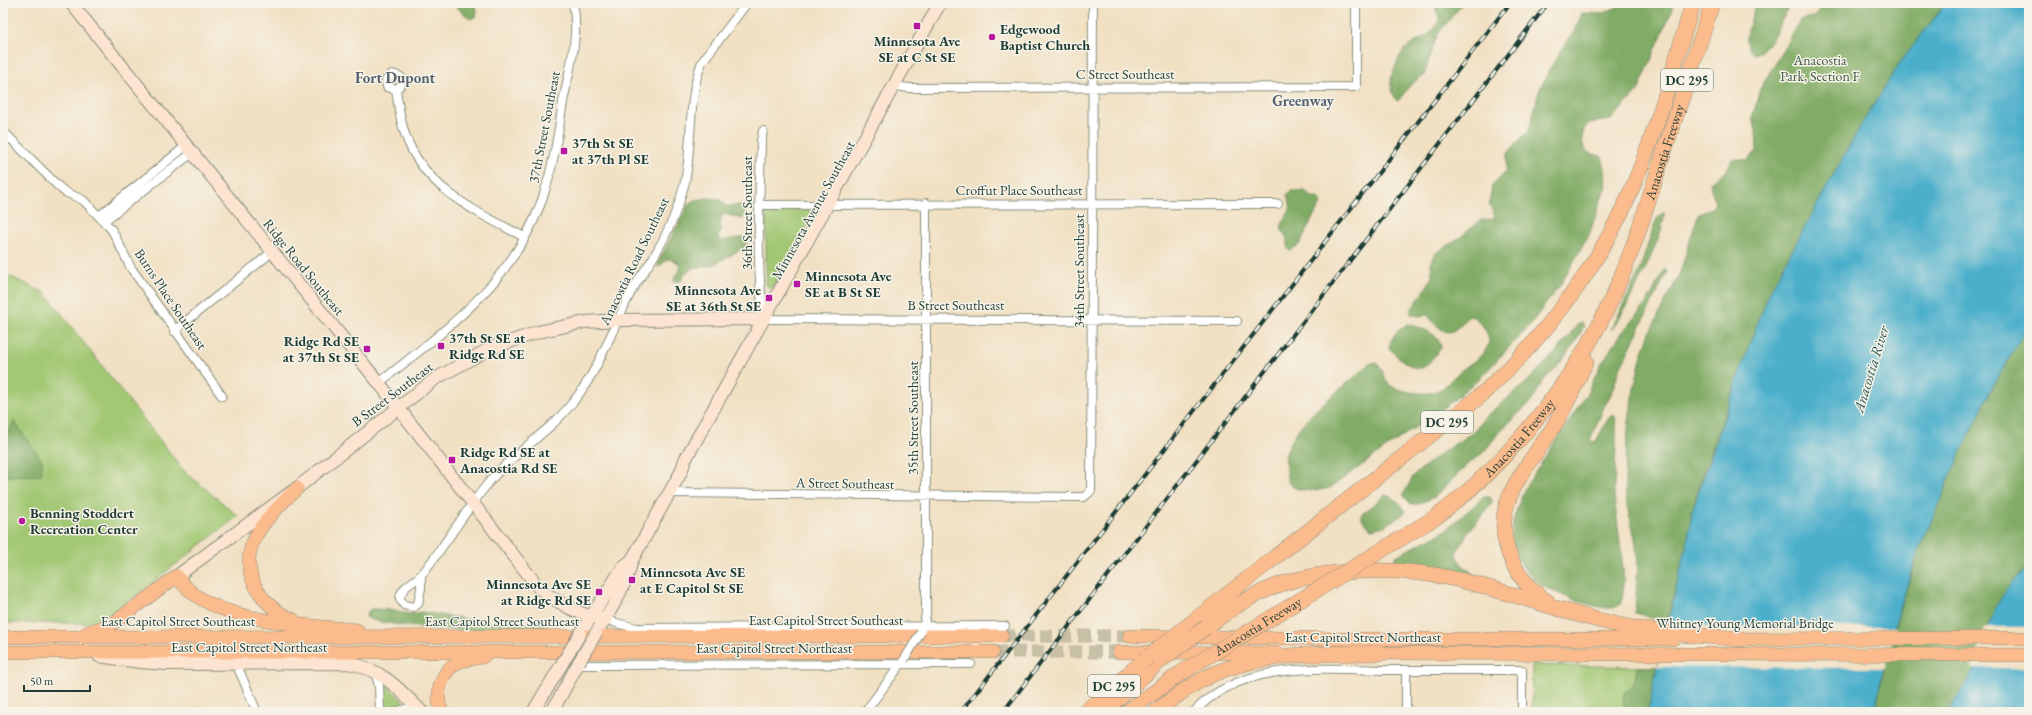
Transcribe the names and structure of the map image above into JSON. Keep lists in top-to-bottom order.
{
  "streets": {
    "highway": ["DC 295", "Anacostia Freeway"],
    "main road": [
      "Minnesota Avenue Southeast",
      "Ridge Road Southeast",
      "B Street Southeast",
      "East Capitol Street Southeast",
      "Whitney Young Memorial Bridge",
      "East Capitol Street Northeast"
    ],
    "street": [
      "C Street Southeast",
      "37th Street Southeast",
      "Croffut Place Southeast",
      "36th Street Southeast",
      "Anacostia Road Southeast",
      "34th Street Southeast",
      "Burns Place Southeast",
      "35th Street Southeast",
      "A Street Southeast"
    ]
  },
  "crossings": [
    ["C Street Southeast", "Minnesota Avenue Southeast"],
    ["C Street Southeast", "34th Street Southeast"],
    ["37th Street Southeast", "Ridge Road Southeast"],
    ["Croffut Place Southeast", "Minnesota Avenue Southeast"],
    ["Croffut Place Southeast", "36th Street Southeast"],
    ["Croffut Place Southeast", "34th Street Southeast"],
    ["Croffut Place Southeast", "35th Street Southeast"],
    ["Minnesota Avenue Southeast", "36th Street Southeast"],
    ["Minnesota Avenue Southeast", "Ridge Road Southeast"],
    ["Minnesota Avenue Southeast", "B Street Southeast"],
    ["Minnesota Avenue Southeast", "A Street Southeast"],
    ["Minnesota Avenue Southeast", "East Capitol Street Southeast"],
    ["Minnesota Avenue Southeast", "East Capitol Street Northeast"],
    ["36th Street Southeast", "B Street Southeast"],
    ["Anacostia Road Southeast", "Ridge Road Southeast"],
    ["Anacostia Road Southeast", "B Street Southeast"],
    ["Ridge Road Southeast", "B Street Southeast"],
    ["Ridge Road Southeast", "East Capitol Street Southeast"],
    ["34th Street Southeast", "B Street Southeast"],
    ["34th Street Southeast", "A Street Southeast"],
    ["B Street Southeast", "35th Street Southeast"],
    ["35th Street Southeast", "A Street Southeast"],
    ["35th Street Southeast", "East Capitol Street Southeast"]
  ],
  "districts": ["Fort Dupont", "Greenway"],
  "water": ["Anacostia River"],
  "parks": ["Anacostia Park, Section F"],
  "places": {
    "transit": [
      "Minnesota Ave SE at C St SE",
      "37th St SE at 37th Pl SE",
      "Minnesota Ave SE at B St SE",
      "Minnesota Ave SE at 36th St SE",
      "37th St SE at Ridge Rd SE",
      "Ridge Rd SE at 37th St SE",
      "Ridge Rd SE at Anacostia Rd SE",
      "Minnesota Ave SE at E Capitol St SE",
      "Minnesota Ave SE at Ridge Rd SE"
    ],
    "other": ["Edgewood Baptist Church", "Benning Stoddert Recreation Center"]
  },
  "scale_bar": "50 m"
}
